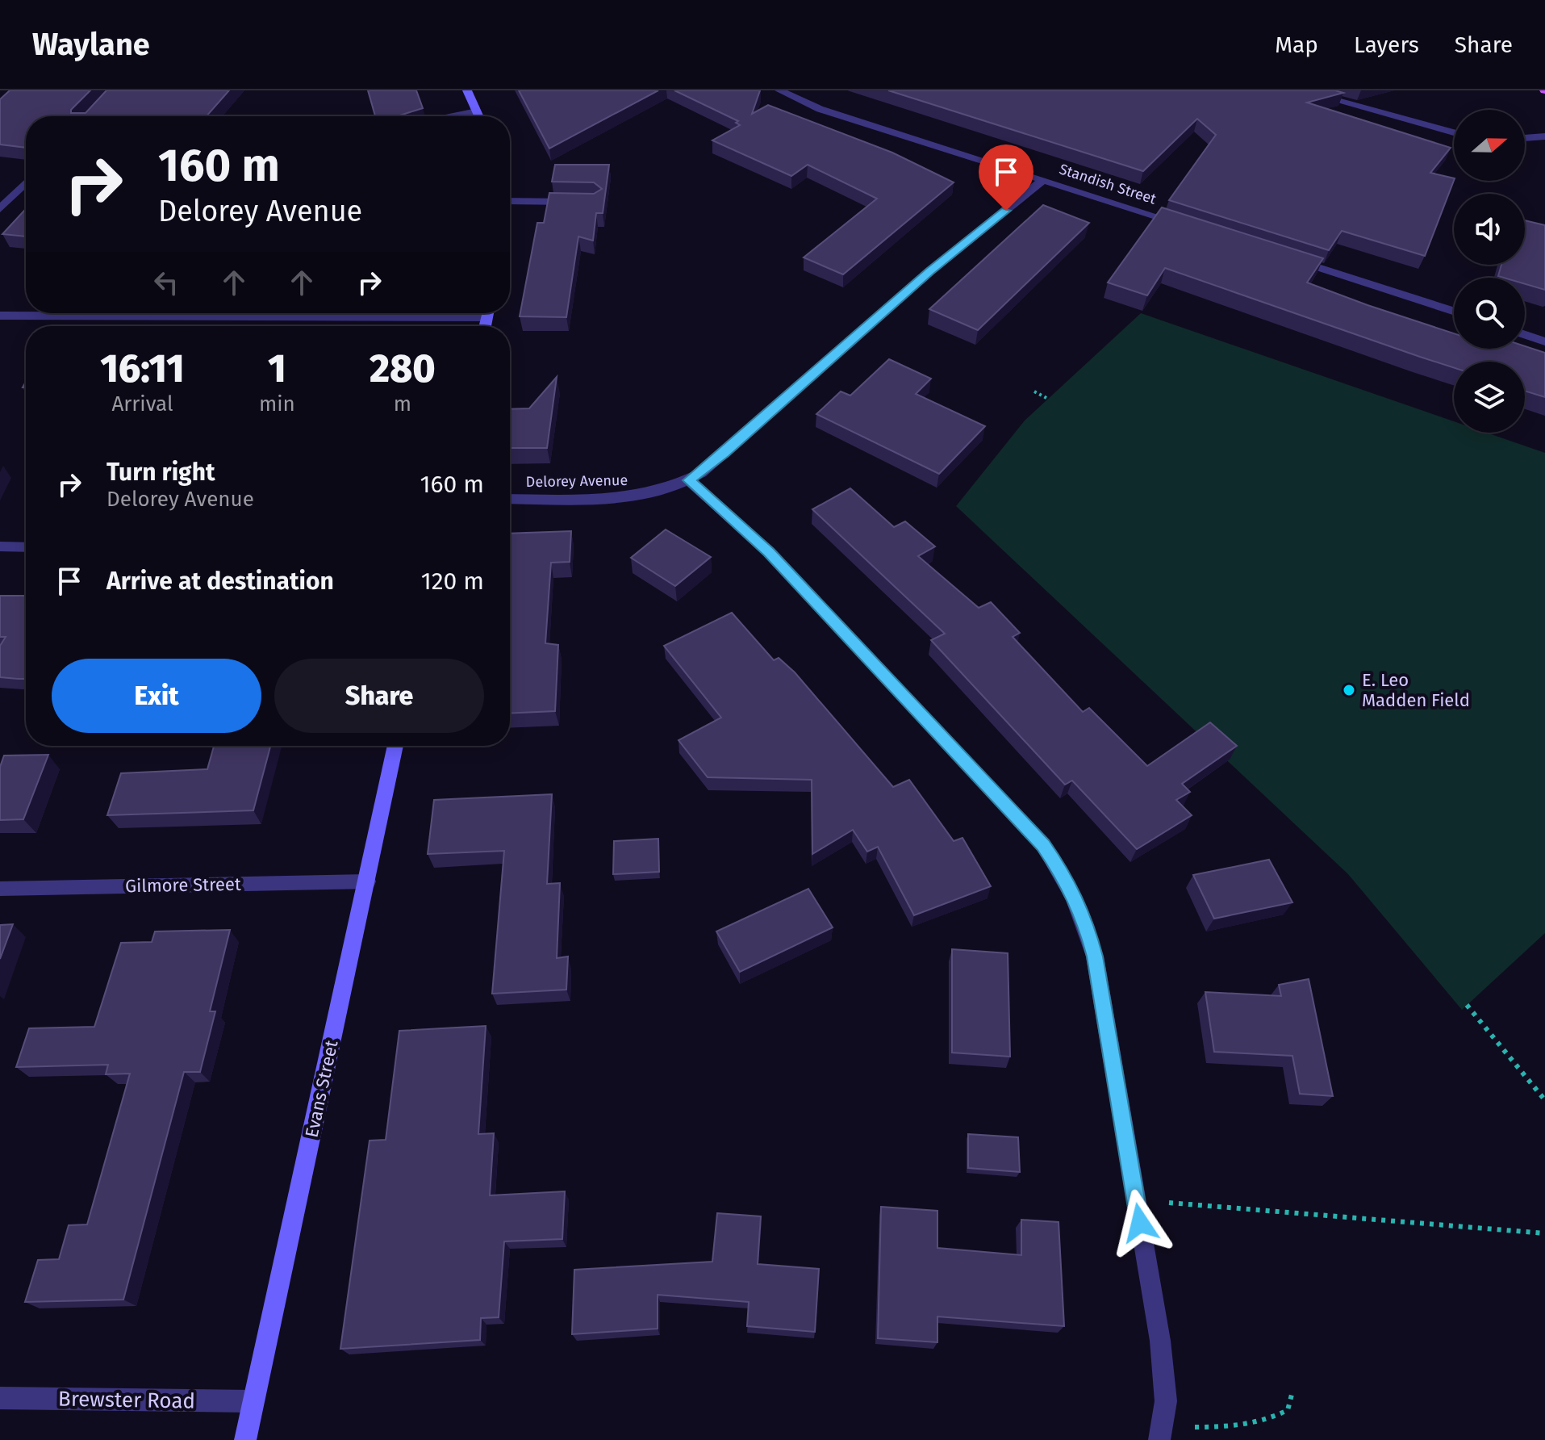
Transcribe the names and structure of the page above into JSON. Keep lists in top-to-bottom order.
{
  "streets": {
    "street": [
      "Standish Street",
      "Delorey Avenue",
      "Gilmore Street",
      "Evans Street",
      "Brewster Road"
    ]
  },
  "crossings": [
    ["Standish Street", "Delorey Avenue"],
    ["Gilmore Street", "Evans Street"],
    ["Evans Street", "Brewster Road"]
  ],
  "places": ["E. Leo Madden Field"],
  "north": "right",
  "page": {
    "header": "Waylane",
    "nav": ["Map", "Layers", "Share"],
    "turn": ["160 m", "Delorey Avenue"],
    "eta": [
      "16:11",
      "Arrival",
      "1",
      "min",
      "280",
      "m"
    ],
    "list": [
      {
        "name": "Turn right",
        "note": "Delorey Avenue",
        "value": "160 m"
      },
      {
        "name": "Arrive at destination",
        "value": "120 m"
      }
    ],
    "buttons": ["Exit", "Share"]
  }
}
